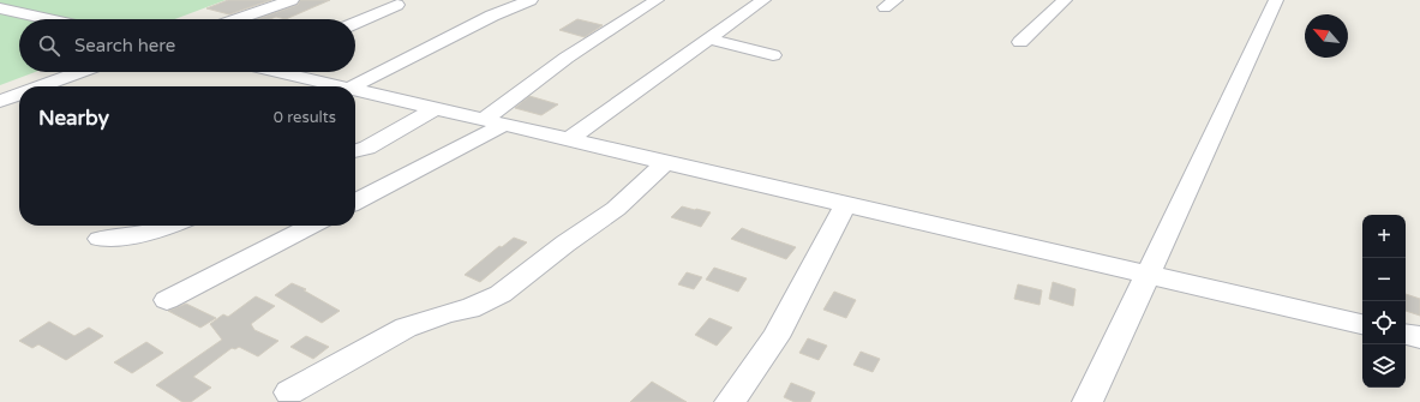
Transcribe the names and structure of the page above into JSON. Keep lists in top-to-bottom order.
{
  "north": "top left",
  "page": {
    "search": "Search here",
    "heading": ["Nearby", "0 results"],
    "map_buttons": ["+", "−"]
  }
}
